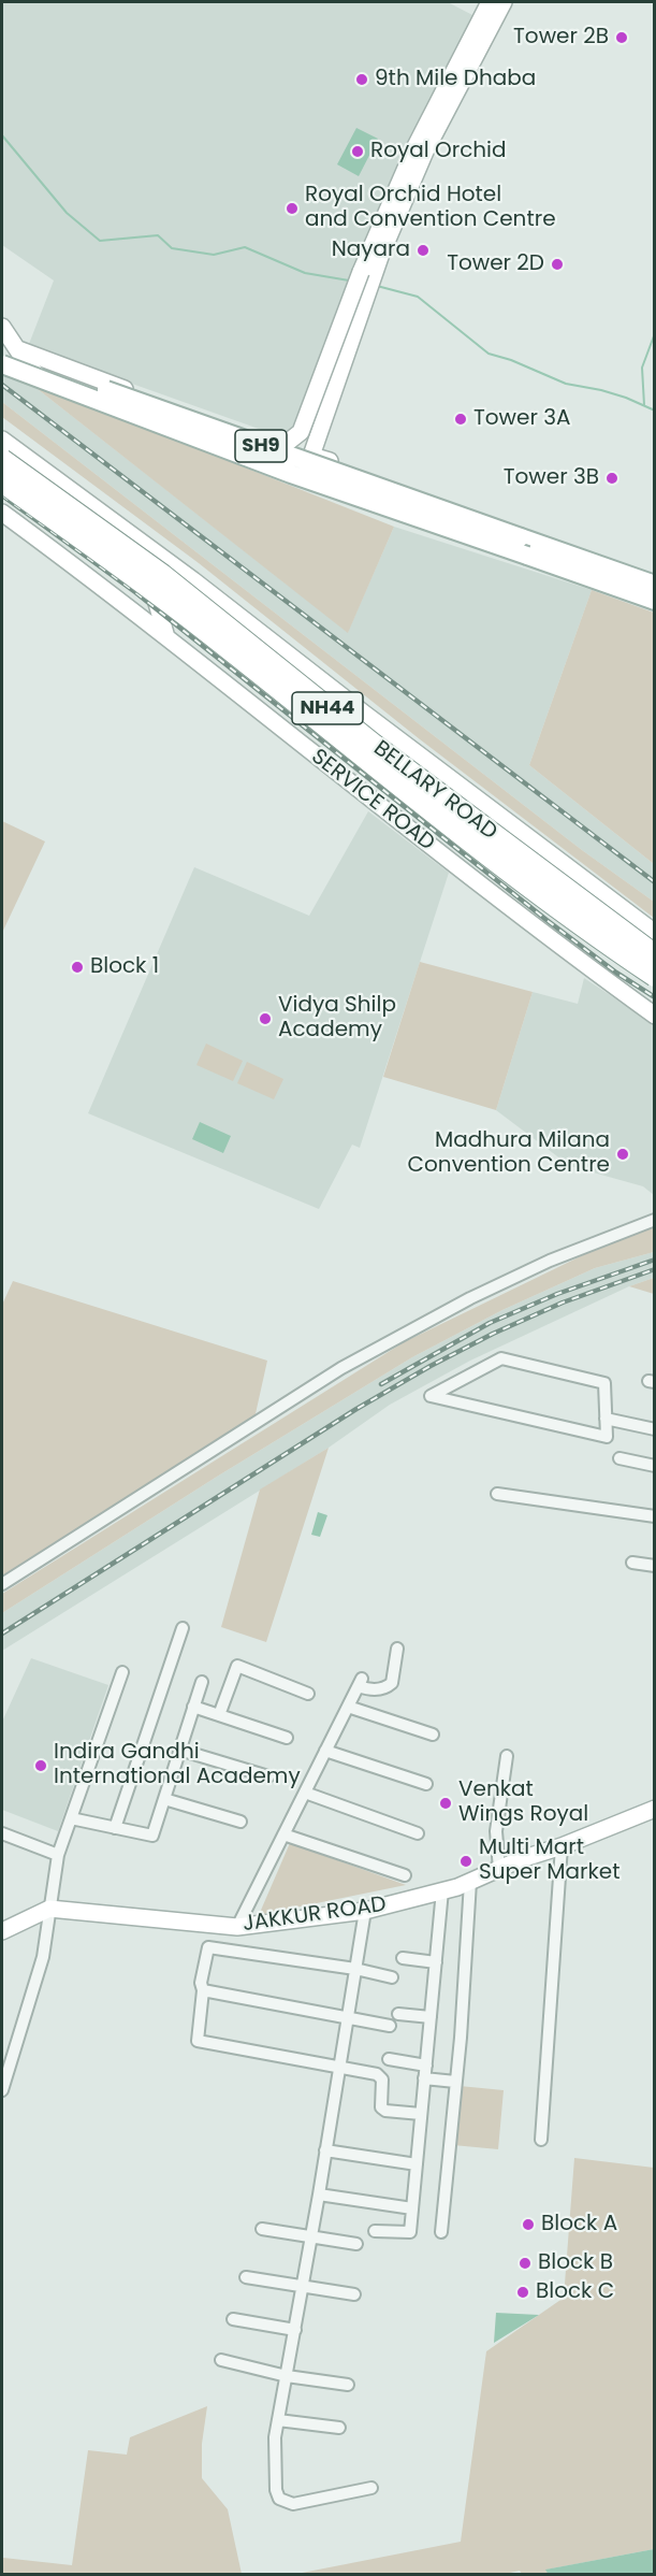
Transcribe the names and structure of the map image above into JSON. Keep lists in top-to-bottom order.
{
  "streets": {
    "highway": ["NH44", "BELLARY ROAD"],
    "main road": ["SH9"],
    "street": ["SERVICE ROAD", "JAKKUR ROAD"]
  },
  "places": [
    "Tower 2B",
    "9th Mile Dhaba",
    "Royal Orchid",
    "Royal Orchid Hotel and Convention Centre",
    "Nayara",
    "Tower 2D",
    "Tower 3A",
    "Tower 3B",
    "Block 1",
    "Vidya Shilp Academy",
    "Madhura Milana Convention Centre",
    "Indira Gandhi International Academy",
    "Venkat Wings Royal",
    "Multi Mart Super Market",
    "Block A",
    "Block B",
    "Block C"
  ]
}
